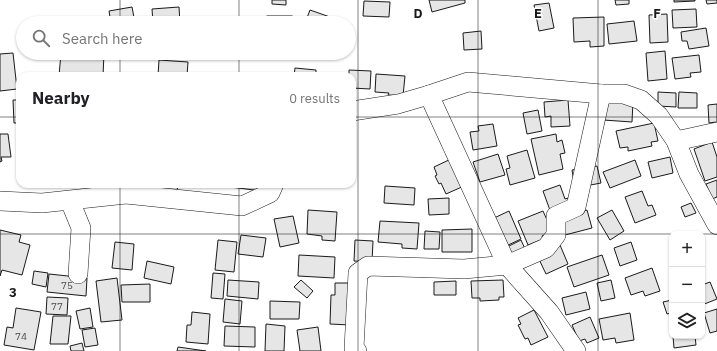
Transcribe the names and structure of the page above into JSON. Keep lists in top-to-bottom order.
{
  "house_numbers": ["75", "77", "74"],
  "page": {
    "search": "Search here",
    "heading": ["Nearby", "0 results"],
    "map_buttons": ["+", "−"]
  },
  "grid": {
    "columns": ["D", "E", "F"],
    "rows": ["3"]
  }
}
